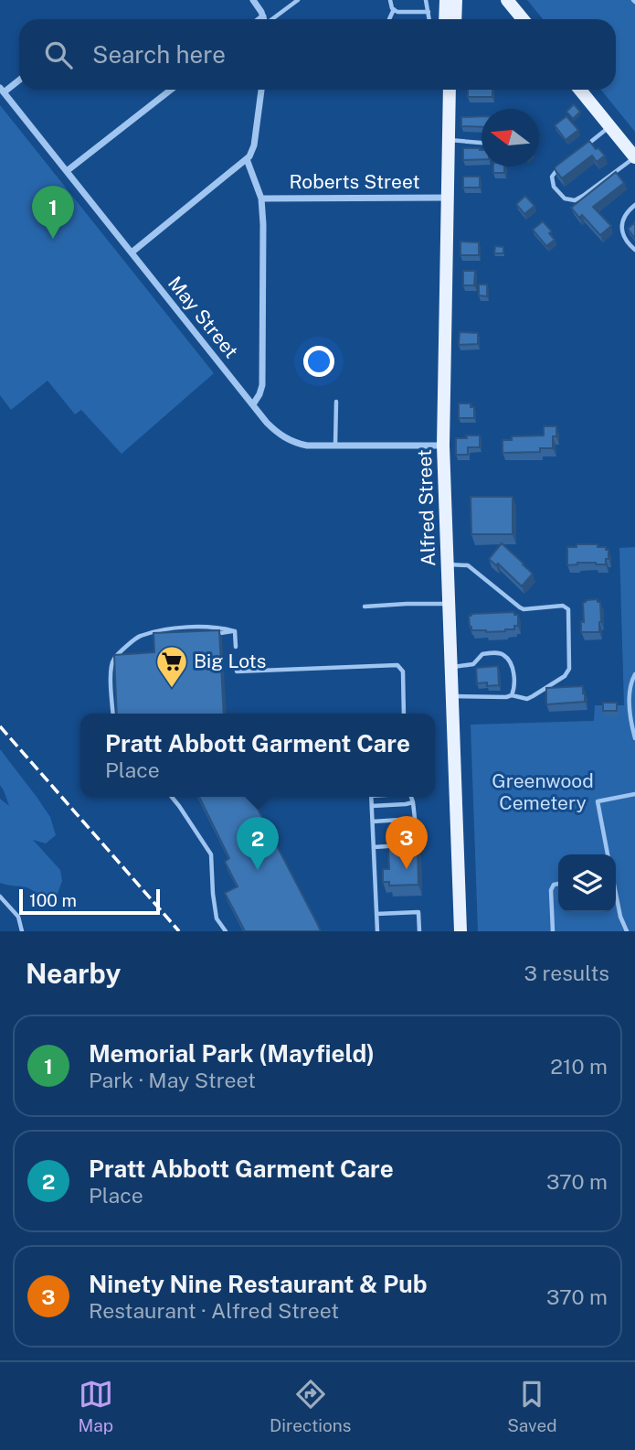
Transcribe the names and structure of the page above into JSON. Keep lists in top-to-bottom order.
{
  "streets": {
    "main road": ["Alfred Street"],
    "street": ["Roberts Street", "May Street"]
  },
  "crossings": [
    ["Roberts Street", "May Street"],
    ["Roberts Street", "Alfred Street"],
    ["May Street", "Alfred Street"]
  ],
  "parks": ["Greenwood Cemetery"],
  "places": {
    "supermarket": ["Big Lots"]
  },
  "scale_bar": "100 m",
  "north": "left",
  "page": {
    "search": "Search here",
    "pins": ["1", "3", "2"],
    "popup": ["Pratt Abbott Garment Care", "Place"],
    "scale": "100 m",
    "heading": ["Nearby", "3 results"],
    "list": [
      {
        "mark": "1",
        "name": "Memorial Park (Mayfield)",
        "note": "Park · May Street",
        "value": "210 m"
      },
      {
        "mark": "2",
        "name": "Pratt Abbott Garment Care",
        "note": "Place",
        "value": "370 m"
      },
      {
        "mark": "3",
        "name": "Ninety Nine Restaurant & Pub",
        "note": "Restaurant · Alfred Street",
        "value": "370 m"
      }
    ],
    "nav": ["Map", "Directions", "Saved"]
  }
}
